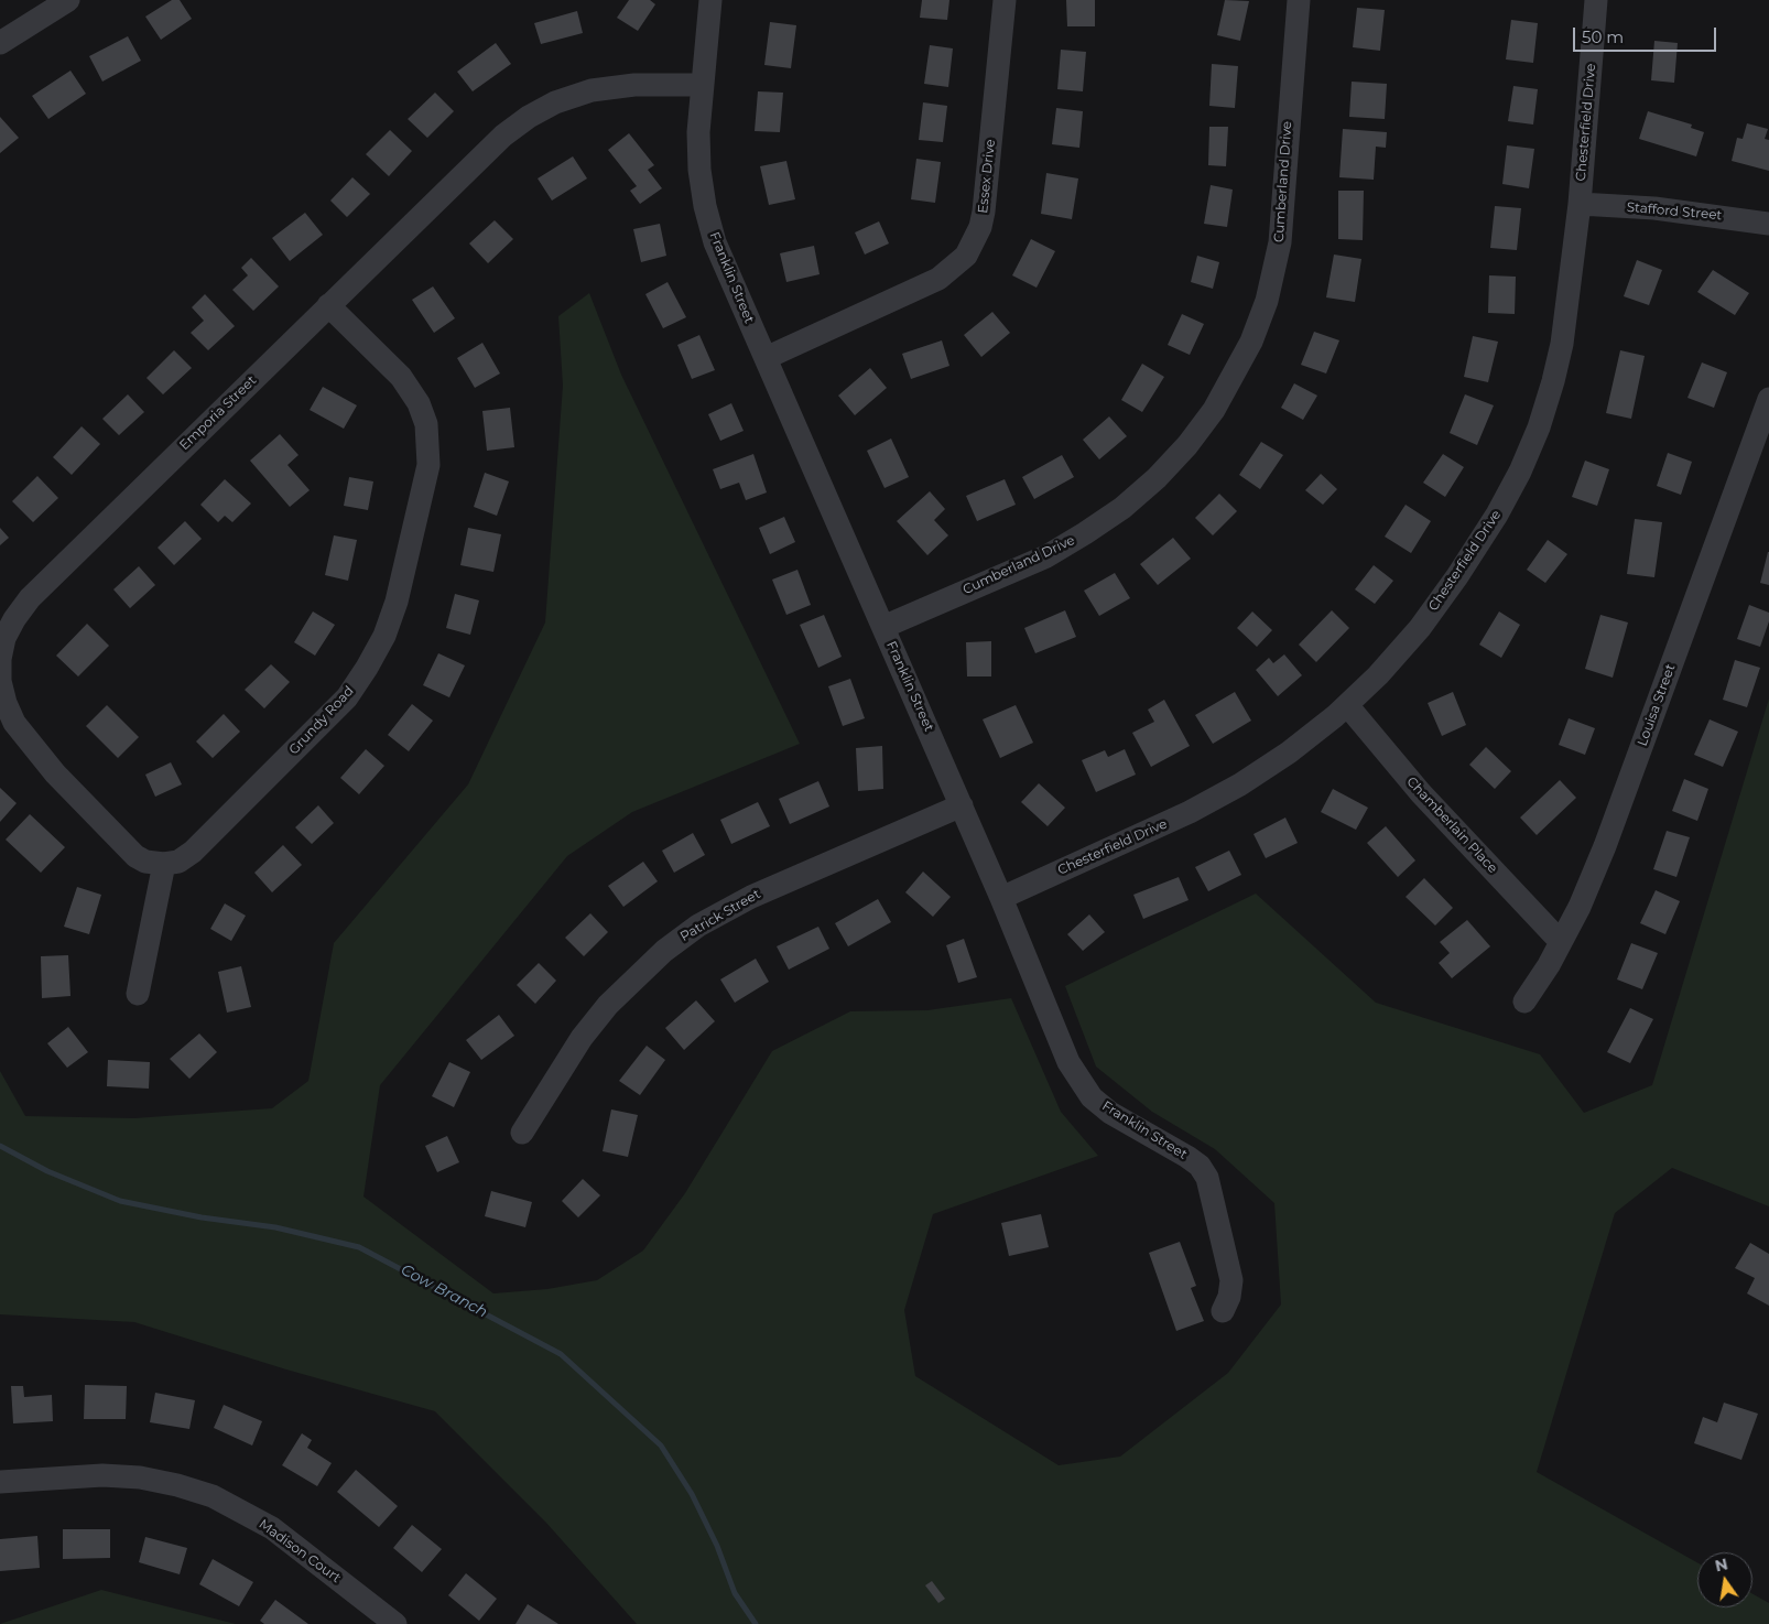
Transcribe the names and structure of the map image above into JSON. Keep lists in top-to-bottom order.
{
  "streets": {
    "street": [
      "Chesterfield Drive",
      "Essex Drive",
      "Cumberland Drive",
      "Stafford Street",
      "Franklin Street",
      "Emporia Street",
      "Louisa Street",
      "Grundy Road",
      "Chamberlain Place",
      "Patrick Street",
      "Madison Court"
    ]
  },
  "crossings": [
    ["Chesterfield Drive", "Stafford Street"],
    ["Chesterfield Drive", "Franklin Street"],
    ["Chesterfield Drive", "Chamberlain Place"],
    ["Essex Drive", "Franklin Street"],
    ["Cumberland Drive", "Franklin Street"],
    ["Franklin Street", "Emporia Street"],
    ["Franklin Street", "Patrick Street"],
    ["Emporia Street", "Grundy Road"],
    ["Louisa Street", "Chamberlain Place"]
  ],
  "water": ["Cow Branch"],
  "scale_bar": "50 m",
  "north": "top"
}
